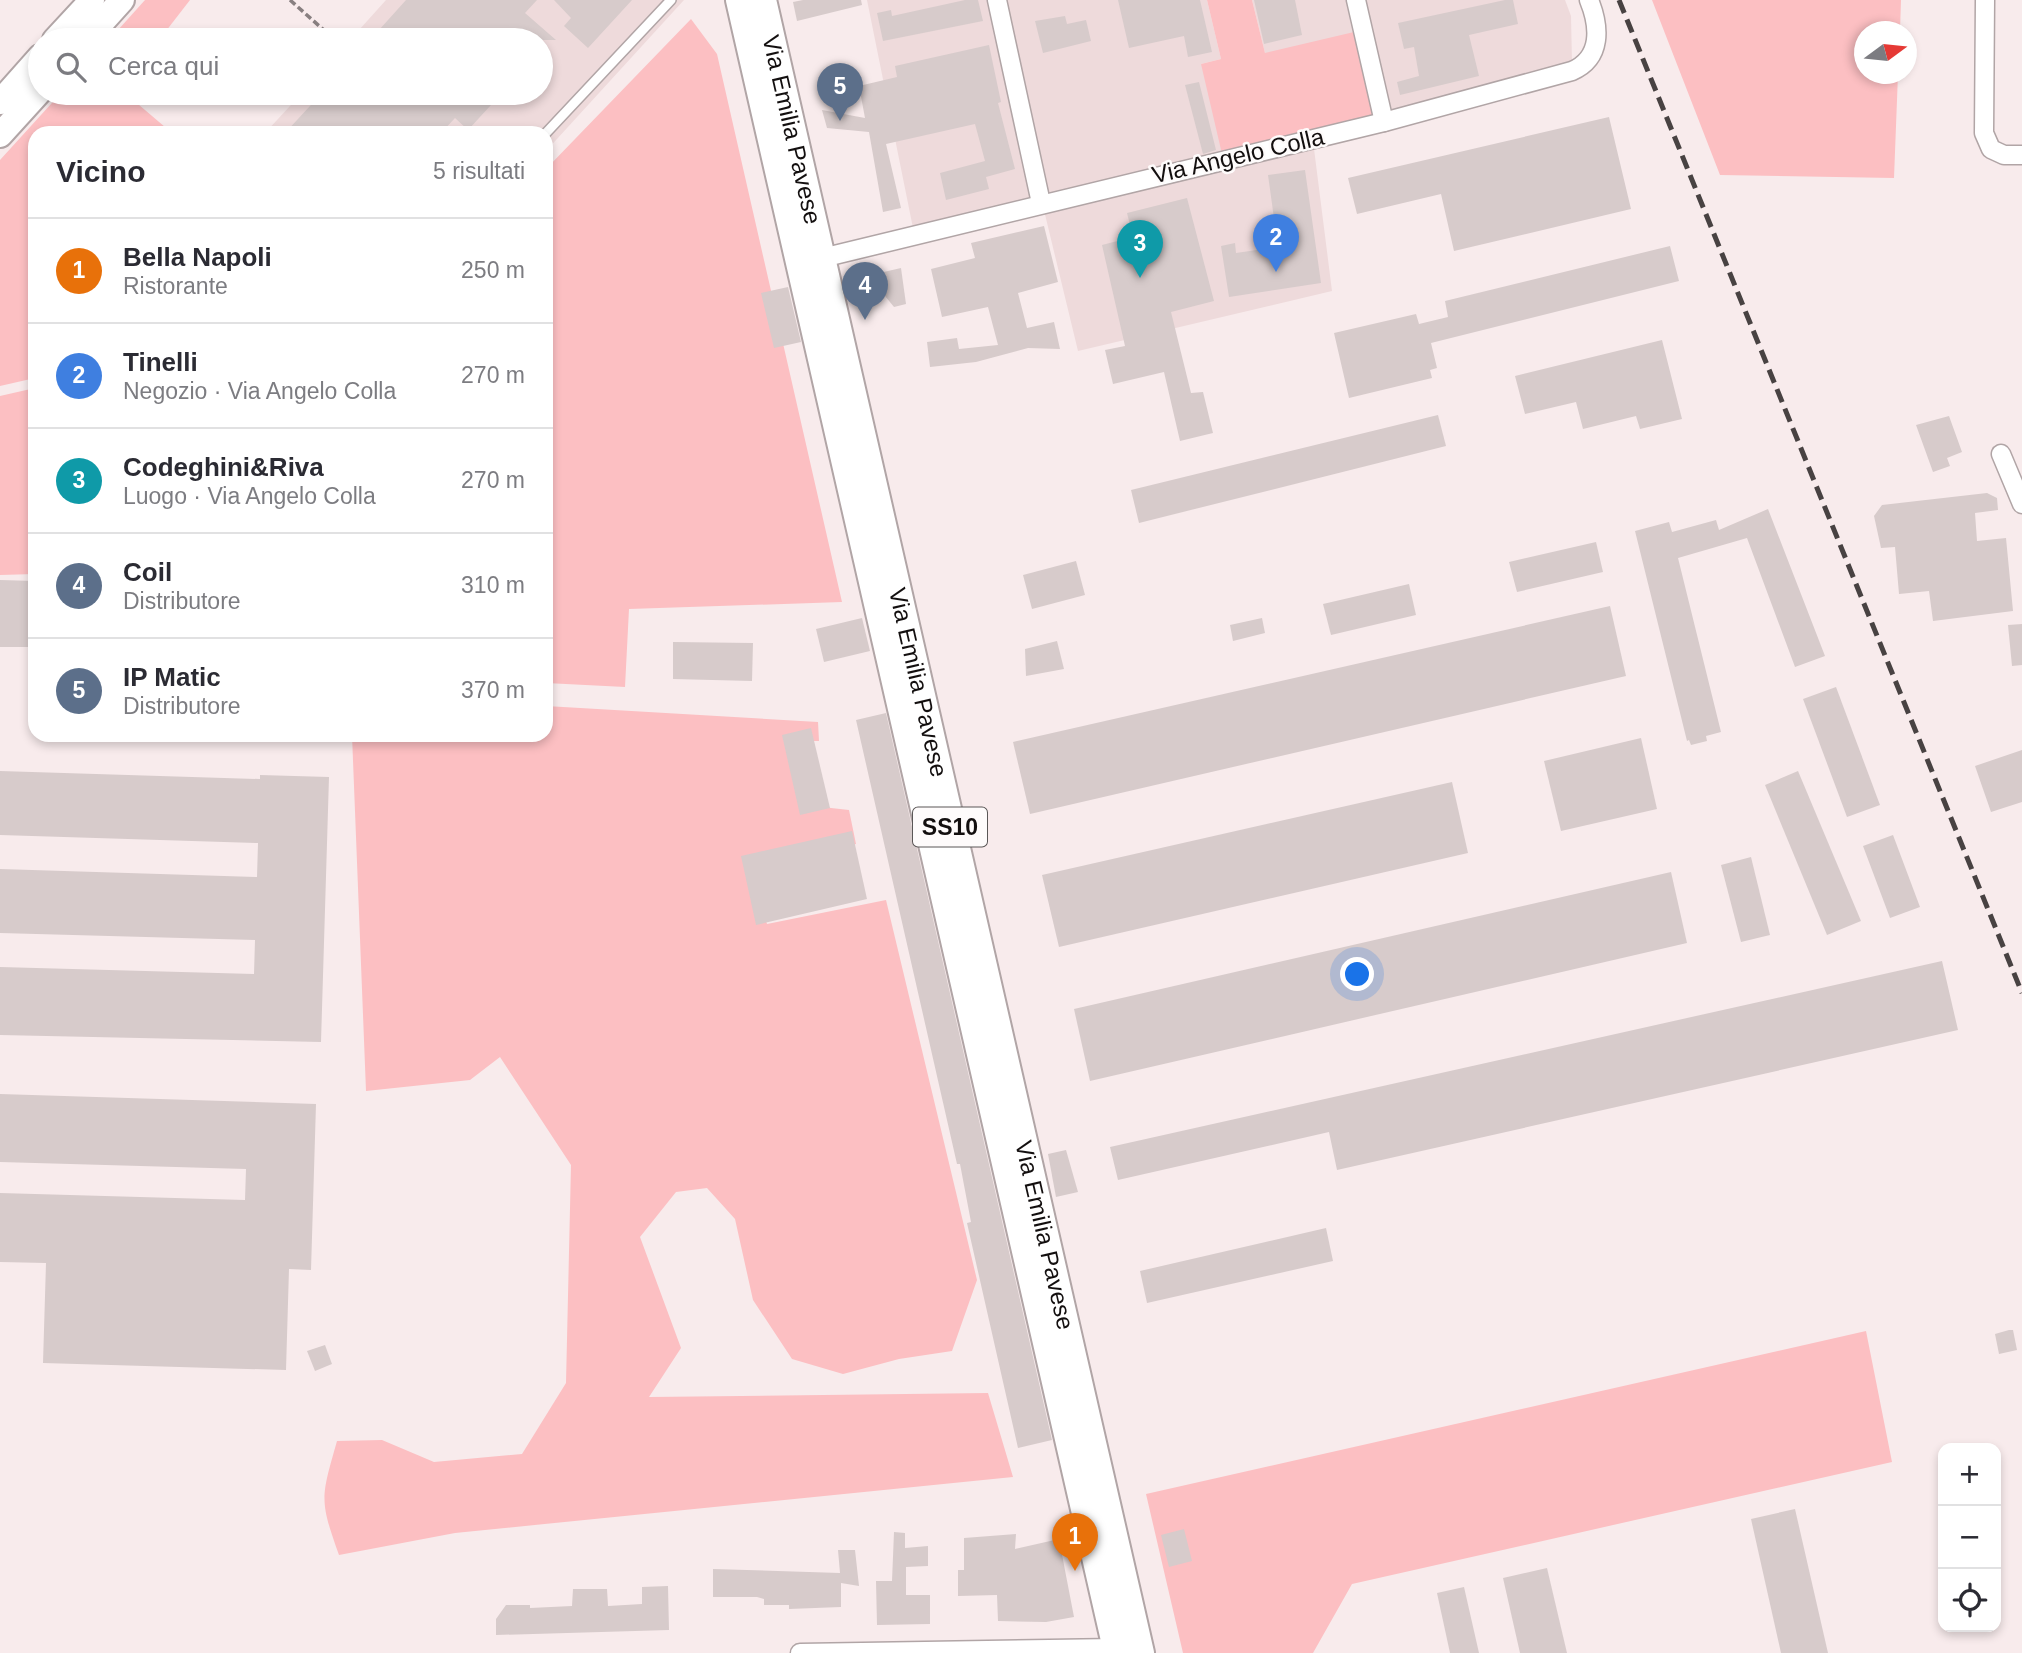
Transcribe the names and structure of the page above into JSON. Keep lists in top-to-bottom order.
{
  "streets": {
    "main road": ["Via Emilia Pavese", "SS10"],
    "street": ["Via Angelo Colla"]
  },
  "crossings": [
    ["Via Emilia Pavese", "Via Angelo Colla"]
  ],
  "north": "right",
  "page": {
    "search": "Cerca qui",
    "pins": [
      "5",
      "2",
      "3",
      "4",
      "1"
    ],
    "heading": ["Vicino", "5 risultati"],
    "list": [
      {
        "mark": "1",
        "name": "Bella Napoli",
        "note": "Ristorante",
        "value": "250 m"
      },
      {
        "mark": "2",
        "name": "Tinelli",
        "note": "Negozio · Via Angelo Colla",
        "value": "270 m"
      },
      {
        "mark": "3",
        "name": "Codeghini&Riva",
        "note": "Luogo · Via Angelo Colla",
        "value": "270 m"
      },
      {
        "mark": "4",
        "name": "Coil",
        "note": "Distributore",
        "value": "310 m"
      },
      {
        "mark": "5",
        "name": "IP Matic",
        "note": "Distributore",
        "value": "370 m"
      }
    ],
    "map_buttons": ["+", "−"]
  }
}
